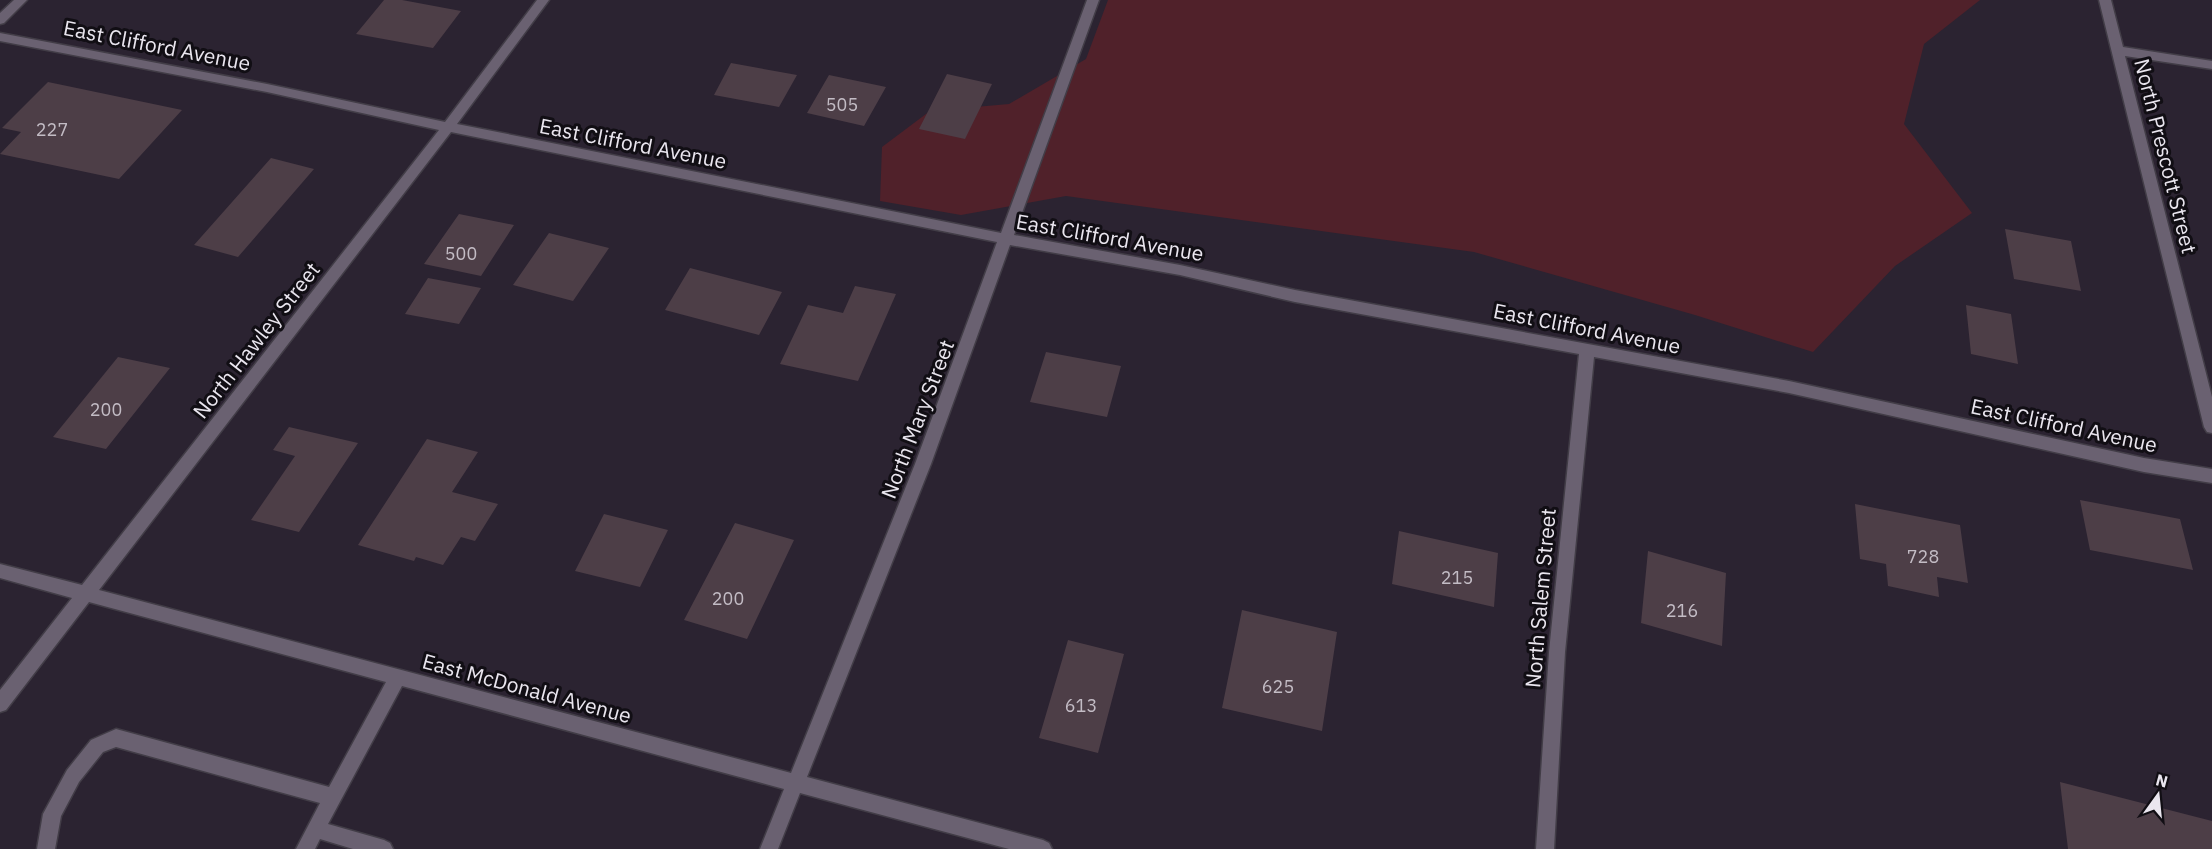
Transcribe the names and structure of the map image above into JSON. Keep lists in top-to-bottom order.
{
  "streets": {
    "street": [
      "East Clifford Avenue",
      "North Prescott Street",
      "North Hawley Street",
      "North Mary Street",
      "North Salem Street",
      "East McDonald Avenue"
    ]
  },
  "crossings": [
    ["East Clifford Avenue", "North Hawley Street"],
    ["East Clifford Avenue", "North Mary Street"],
    ["East Clifford Avenue", "North Salem Street"],
    ["North Hawley Street", "East McDonald Avenue"],
    ["North Mary Street", "East McDonald Avenue"]
  ],
  "house_numbers": [
    "505",
    "227",
    "500",
    "200",
    "728",
    "215",
    "200",
    "216",
    "625",
    "613"
  ],
  "north": "top"
}
